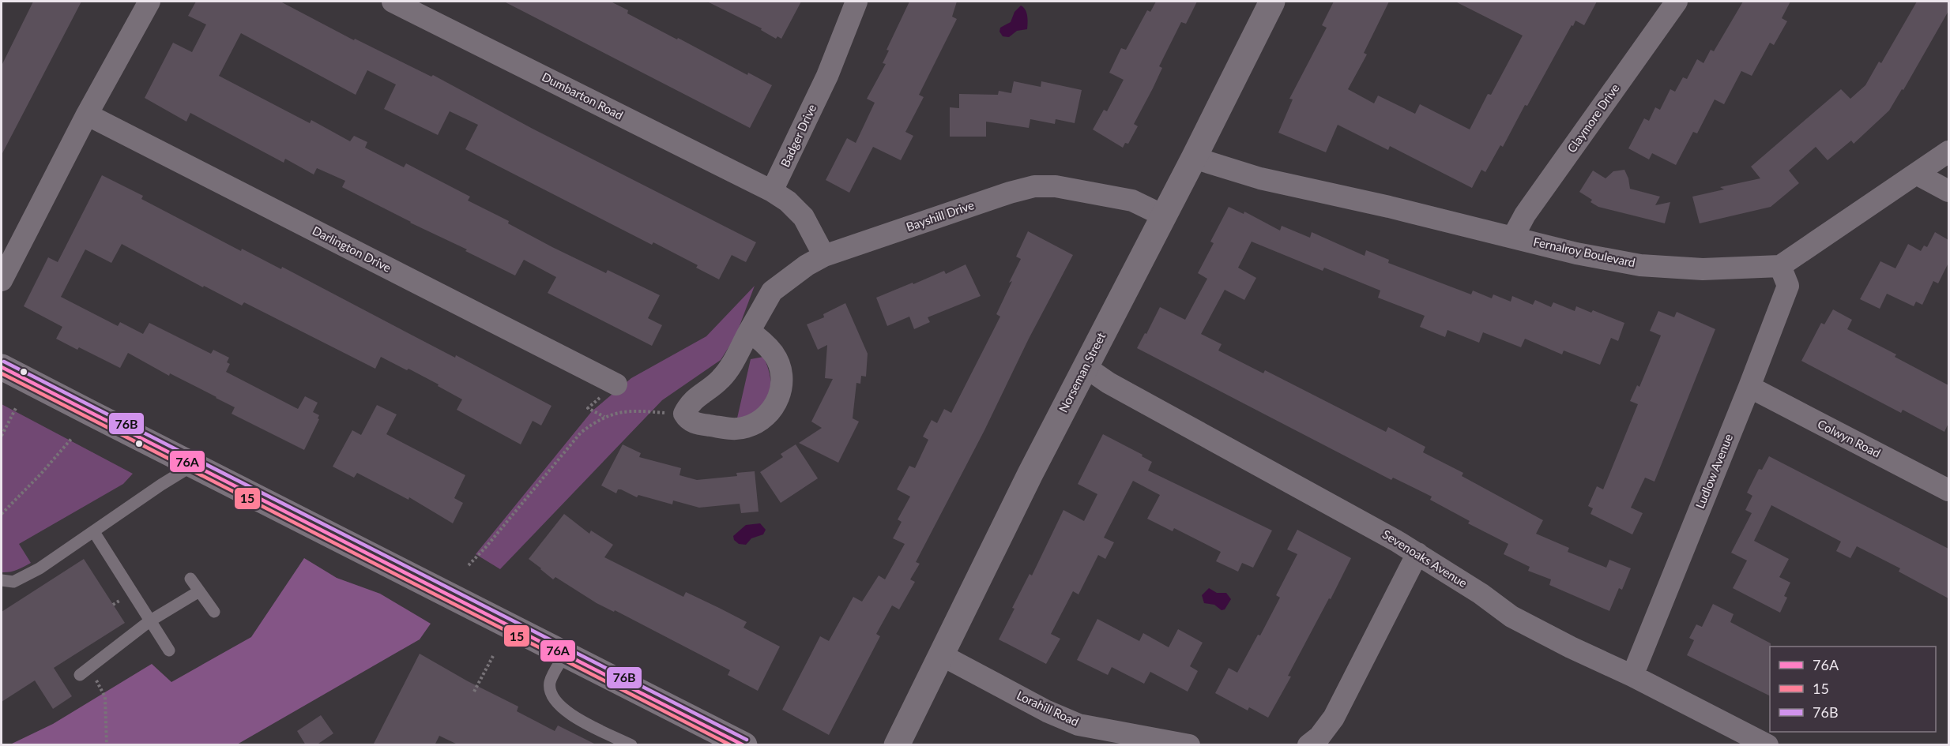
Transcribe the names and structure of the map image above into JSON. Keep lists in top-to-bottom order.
{
  "streets": {
    "street": [
      "Dumbarton Road",
      "Claymore Drive",
      "Badger Drive",
      "Bayshill Drive",
      "Darlington Drive",
      "Fernalroy Boulevard",
      "Norseman Street",
      "Colwyn Road",
      "Ludlow Avenue",
      "Sevenoaks Avenue",
      "Lorahill Road"
    ]
  },
  "crossings": [
    ["Dumbarton Road", "Badger Drive"],
    ["Claymore Drive", "Fernalroy Boulevard"],
    ["Bayshill Drive", "Norseman Street"],
    ["Fernalroy Boulevard", "Norseman Street"],
    ["Fernalroy Boulevard", "Ludlow Avenue"],
    ["Norseman Street", "Sevenoaks Avenue"],
    ["Norseman Street", "Lorahill Road"],
    ["Colwyn Road", "Ludlow Avenue"],
    ["Ludlow Avenue", "Sevenoaks Avenue"]
  ],
  "lines": ["transit line 76B", "transit line 76A", "transit line 15"],
  "legend": ["76A", "15", "76B"]
}
